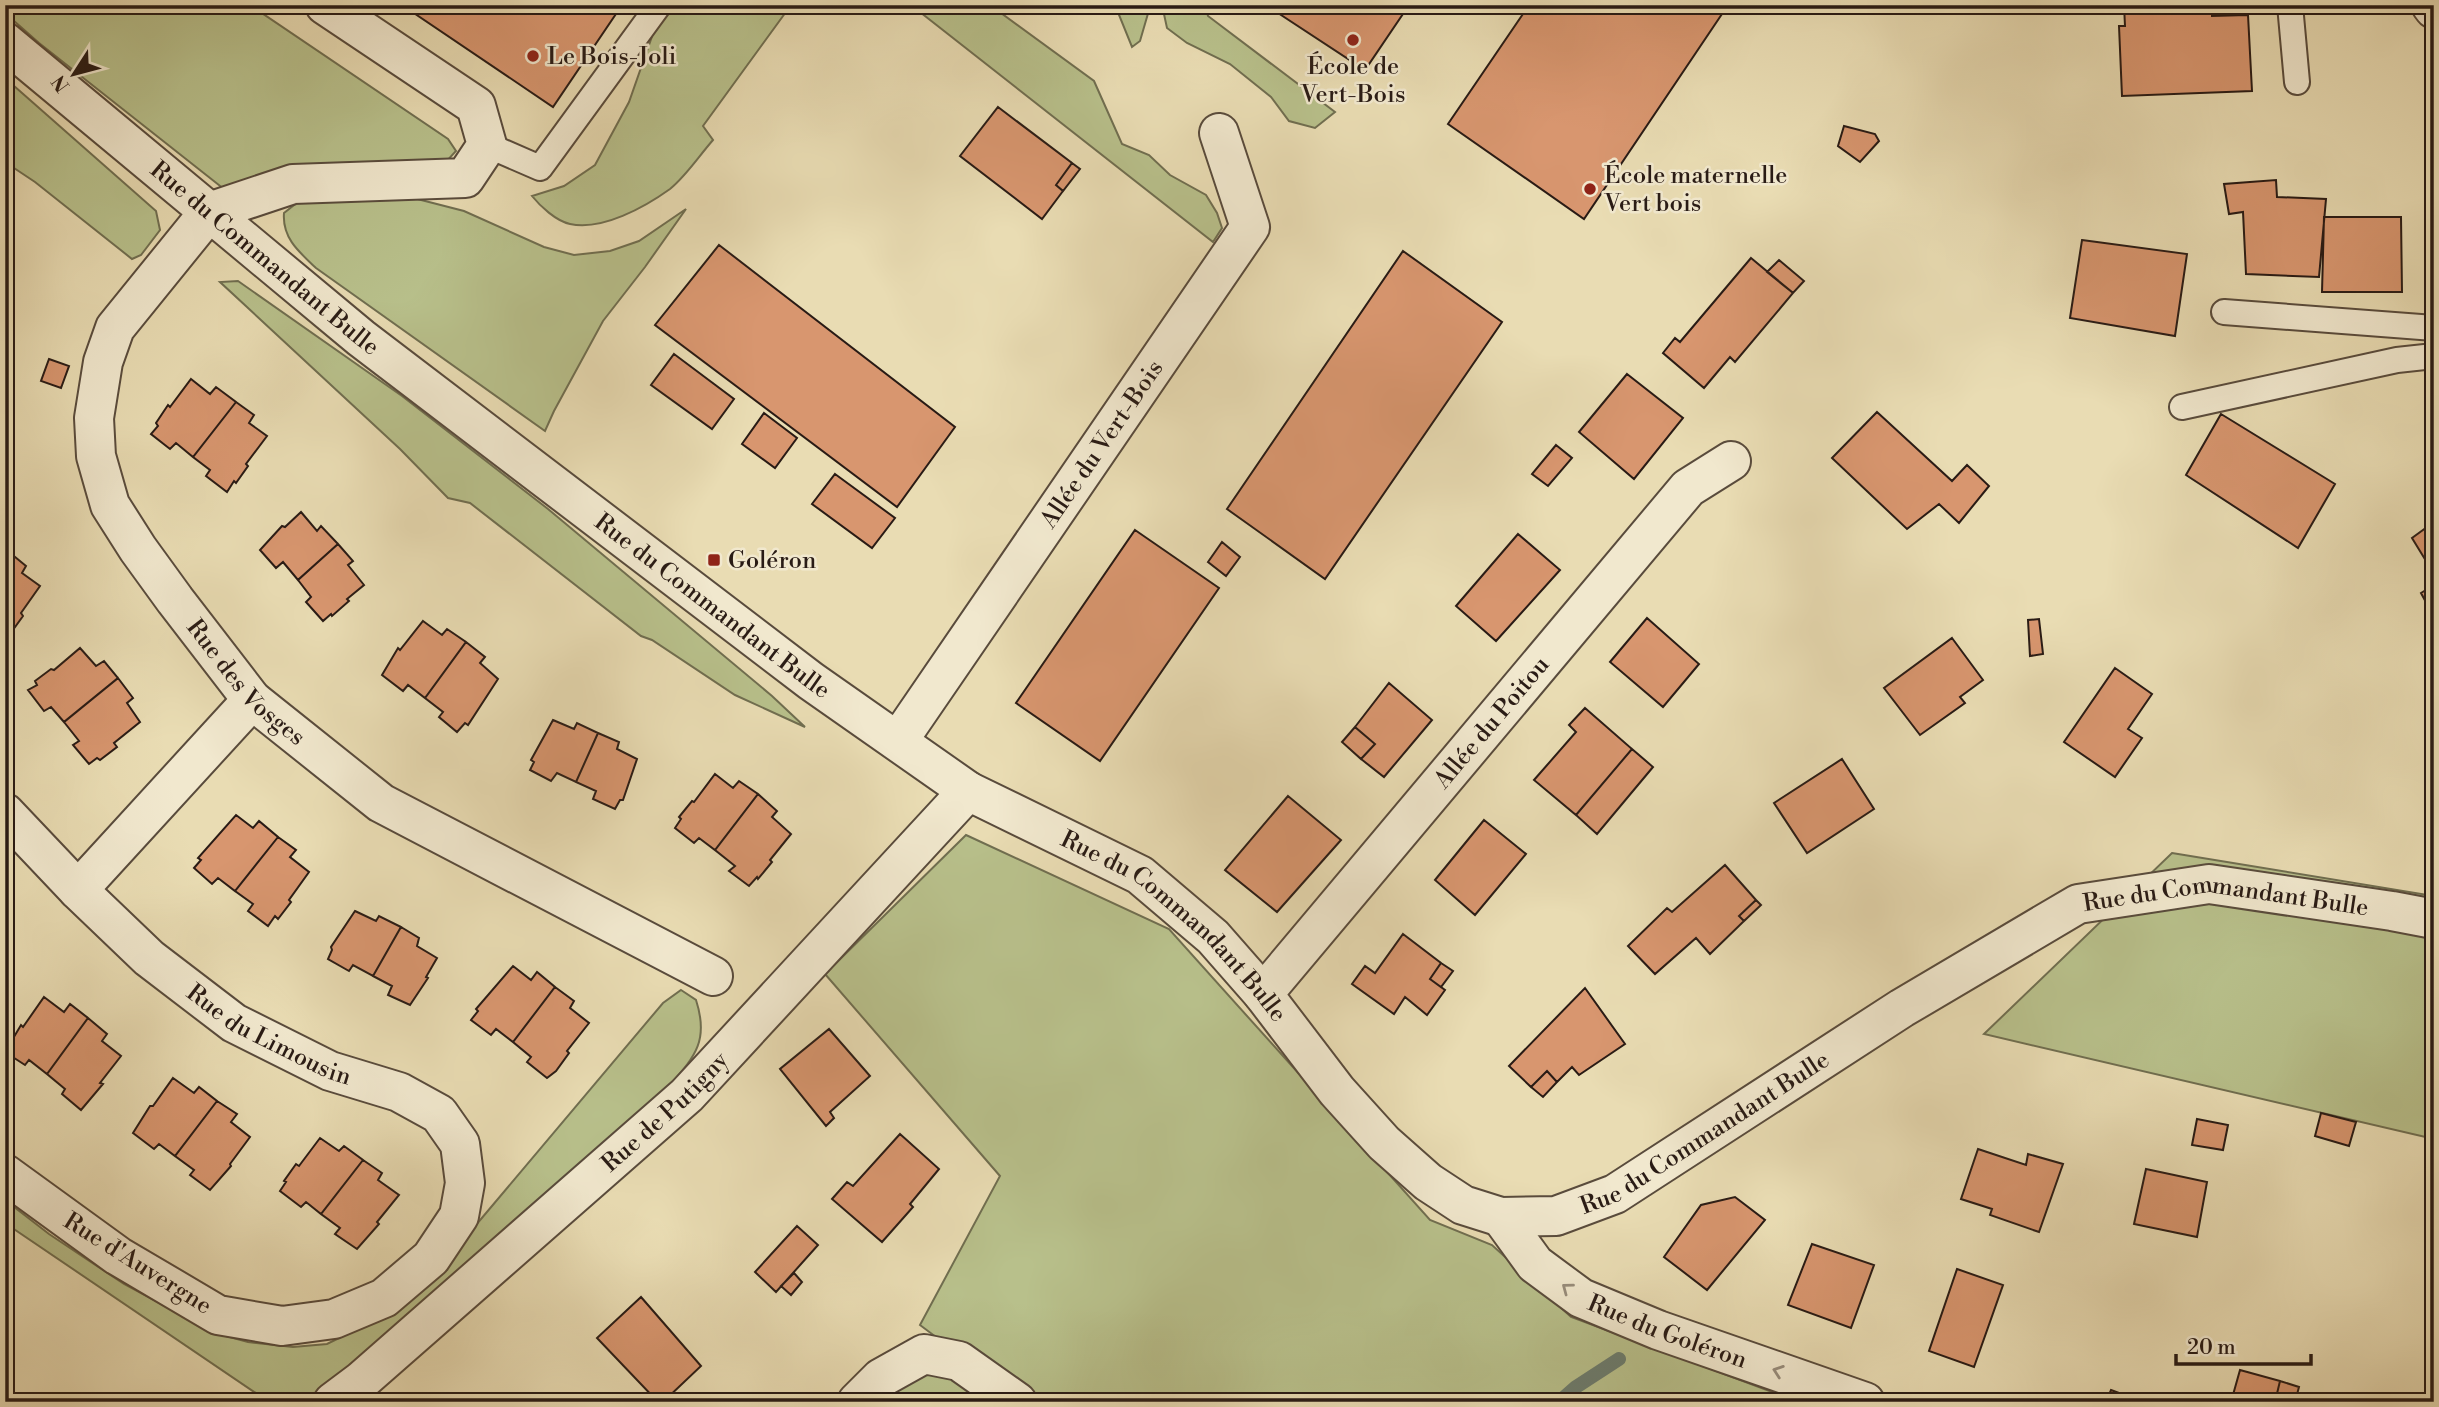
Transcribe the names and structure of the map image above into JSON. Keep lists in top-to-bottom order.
{
  "streets": {
    "street": [
      "Rue du Commandant Bulle",
      "Allée du Vert-Bois",
      "Rue des Vosges",
      "Allée du Poitou",
      "Rue du Limousin",
      "Rue de Putigny",
      "Rue d'Auvergne",
      "Rue du Goléron"
    ]
  },
  "crossings": [
    ["Rue du Commandant Bulle", "Allée du Vert-Bois"],
    ["Rue du Commandant Bulle", "Rue des Vosges"],
    ["Rue du Commandant Bulle", "Allée du Poitou"],
    ["Rue du Commandant Bulle", "Rue de Putigny"],
    ["Rue du Commandant Bulle", "Rue du Goléron"],
    ["Rue du Limousin", "Rue d'Auvergne"]
  ],
  "one_way": ["Rue du Goléron"],
  "places": {
    "other": ["École de Vert-Bois", "Le Bois-Joli", "École maternelle Vert bois"],
    "transit": ["Goléron"]
  },
  "scale_bar": "20 m",
  "north": "bottom left"
}
